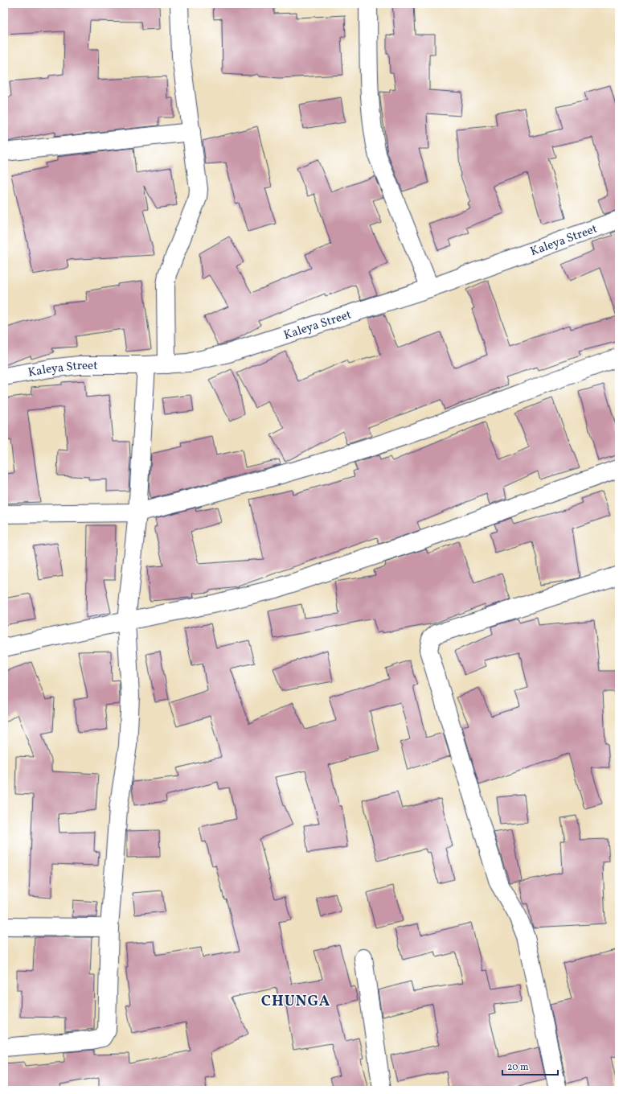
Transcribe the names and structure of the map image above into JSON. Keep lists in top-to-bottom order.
{
  "streets": {
    "street": ["Kaleya Street"]
  },
  "districts": ["CHUNGA"],
  "scale_bar": "20 m"
}
